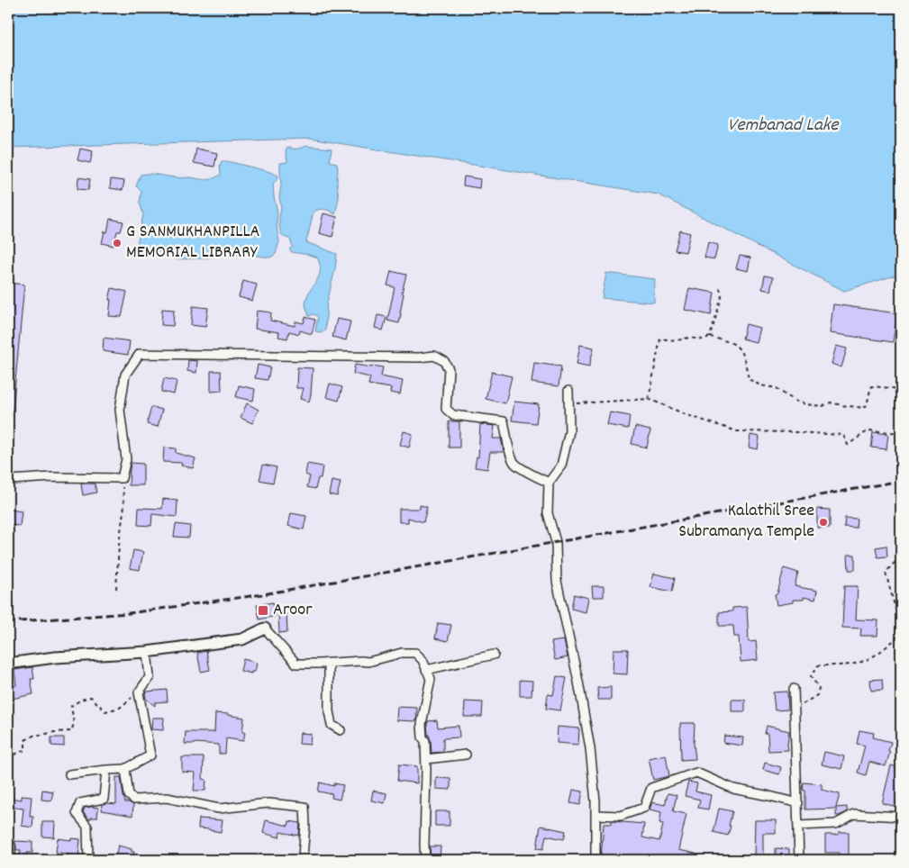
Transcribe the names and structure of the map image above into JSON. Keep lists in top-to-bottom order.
{
  "water": ["Vembanad Lake"],
  "places": {
    "other": ["G SANMUKHANPILLA MEMORIAL LIBRARY", "Kalathil Sree Subramanya Temple"],
    "transit": ["Aroor"]
  }
}
